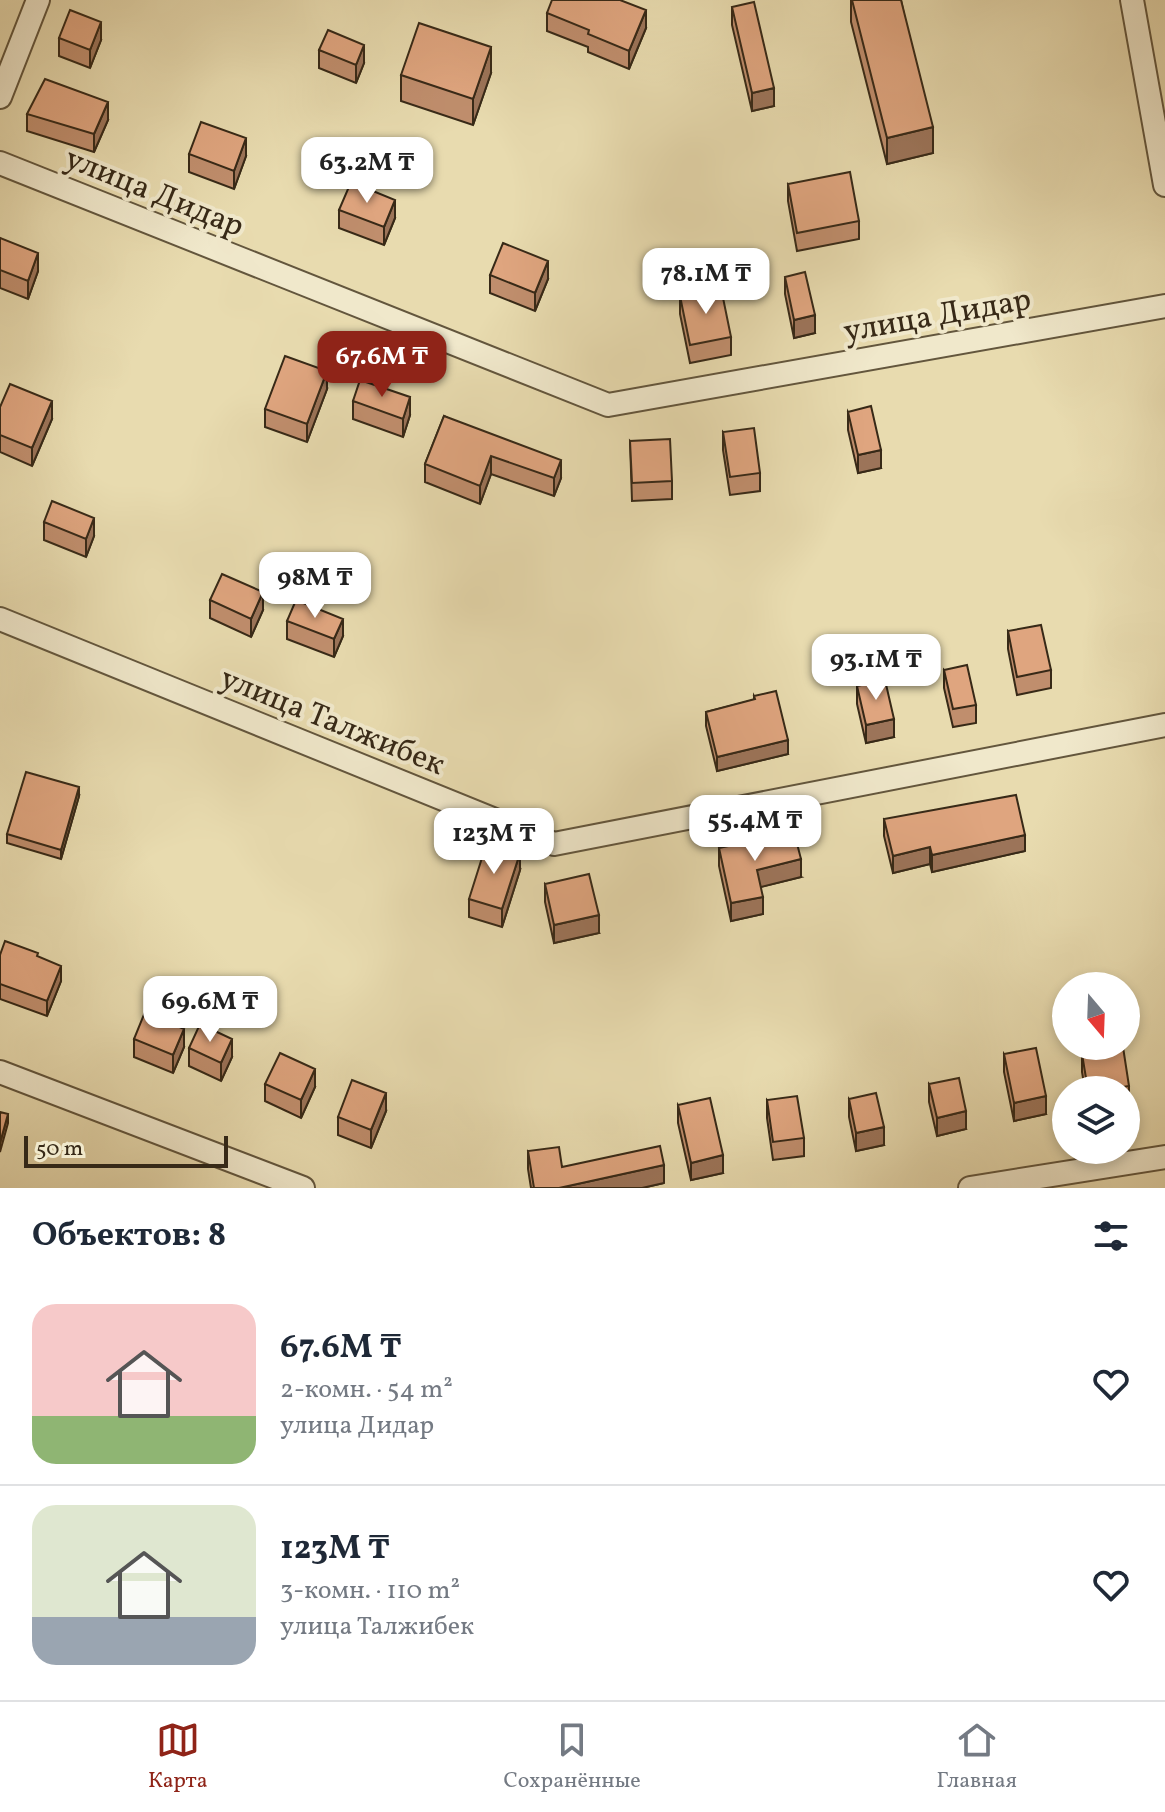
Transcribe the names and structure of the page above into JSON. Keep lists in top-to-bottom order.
{
  "streets": {
    "street": ["улица Дидар", "улица Талжибек"]
  },
  "scale_bar": "50 m",
  "north": "bottom",
  "page": {
    "price": [
      "63.2M ₸",
      "78.1M ₸",
      "67.6M ₸",
      "98M ₸",
      "93.1M ₸",
      "55.4M ₸",
      "123M ₸",
      "69.6M ₸"
    ],
    "scale": "50 m",
    "heading": "Объектов: 8",
    "list": [
      {
        "name": "67.6M ₸",
        "note": "2-комн. · 54 m² · улица Дидар"
      },
      {
        "name": "123M ₸",
        "note": "3-комн. · 110 m² · улица Талжибек"
      }
    ],
    "tabs": ["Карта", "Сохранённые", "Главная"]
  }
}
